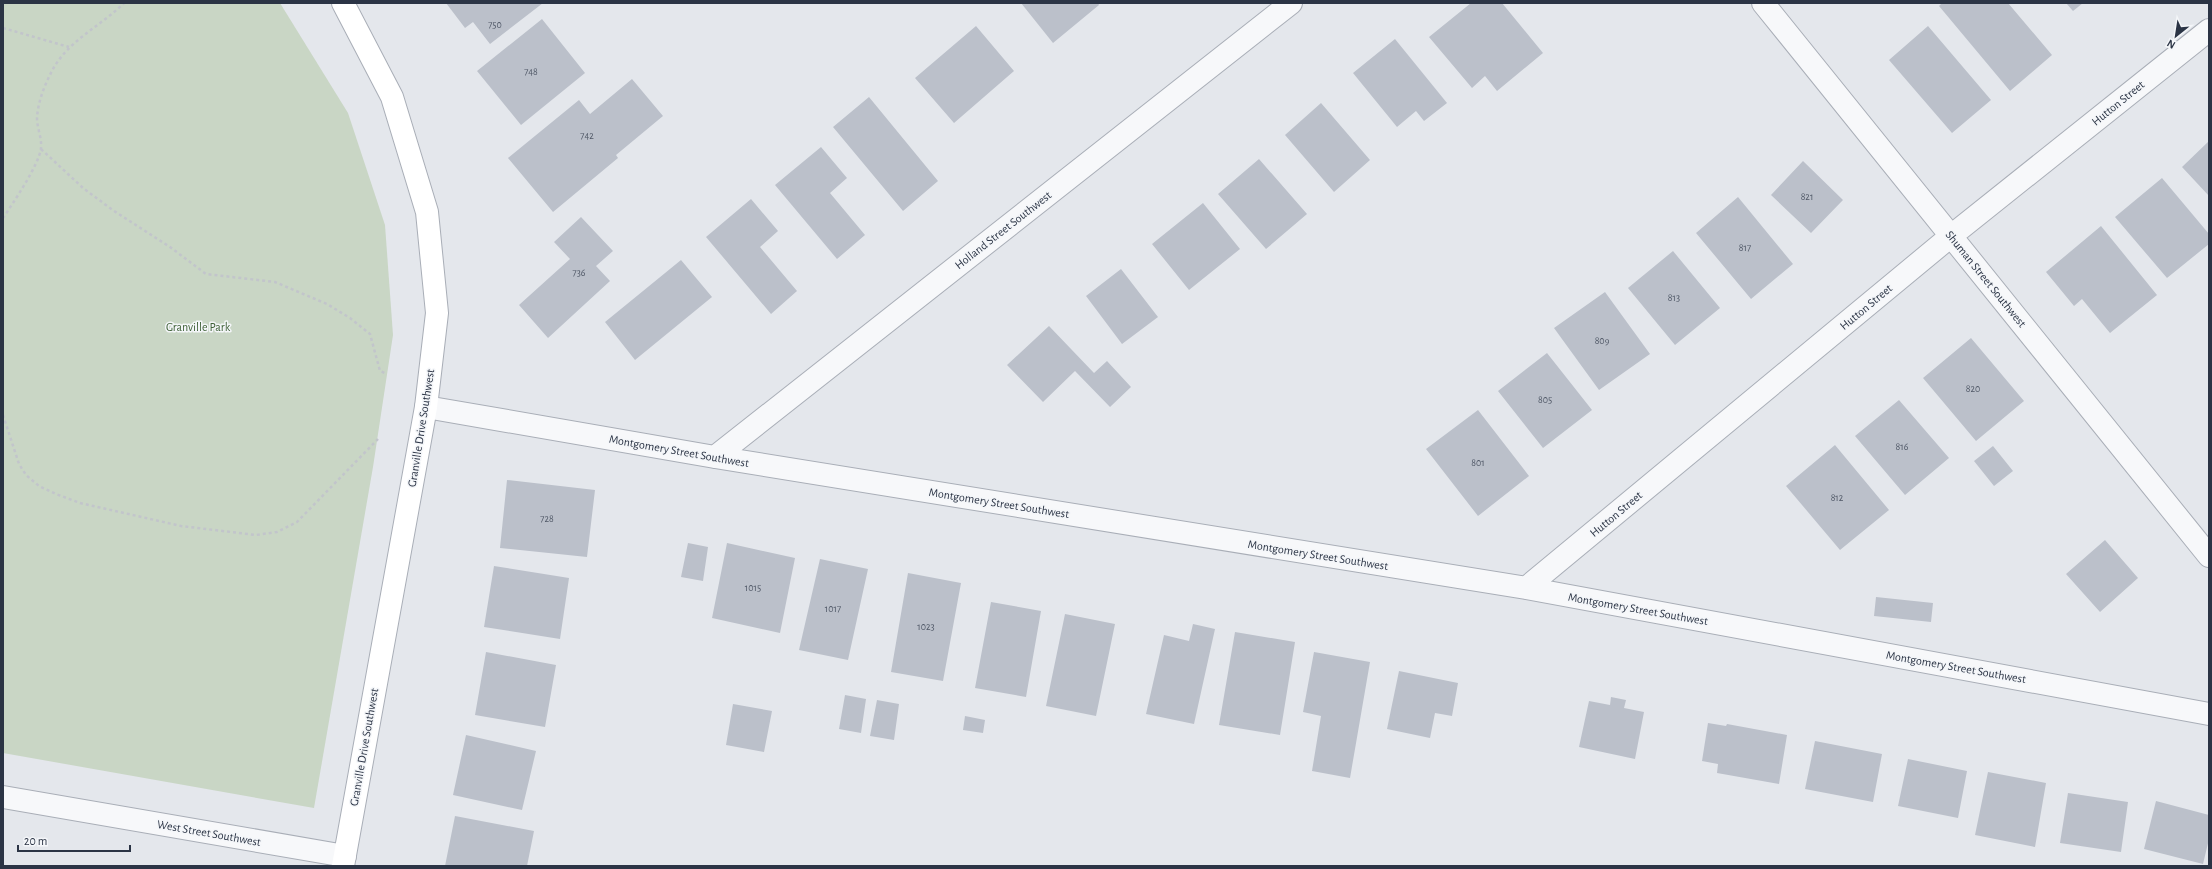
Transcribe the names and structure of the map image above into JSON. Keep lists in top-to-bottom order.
{
  "streets": {
    "street": [
      "Hutton Street",
      "Holland Street Southwest",
      "Shuman Street Southwest",
      "Granville Drive Southwest",
      "Montgomery Street Southwest",
      "West Street Southwest"
    ]
  },
  "crossings": [
    ["Hutton Street", "Shuman Street Southwest"],
    ["Hutton Street", "Montgomery Street Southwest"],
    ["Holland Street Southwest", "Montgomery Street Southwest"],
    ["Granville Drive Southwest", "Montgomery Street Southwest"],
    ["Granville Drive Southwest", "West Street Southwest"]
  ],
  "parks": ["Granville Park"],
  "house_numbers": [
    "750",
    "748",
    "742",
    "821",
    "817",
    "736",
    "813",
    "809",
    "820",
    "805",
    "816",
    "801",
    "812",
    "728",
    "1015",
    "1017",
    "1023"
  ],
  "scale_bar": "20 m",
  "north": "bottom left"
}
